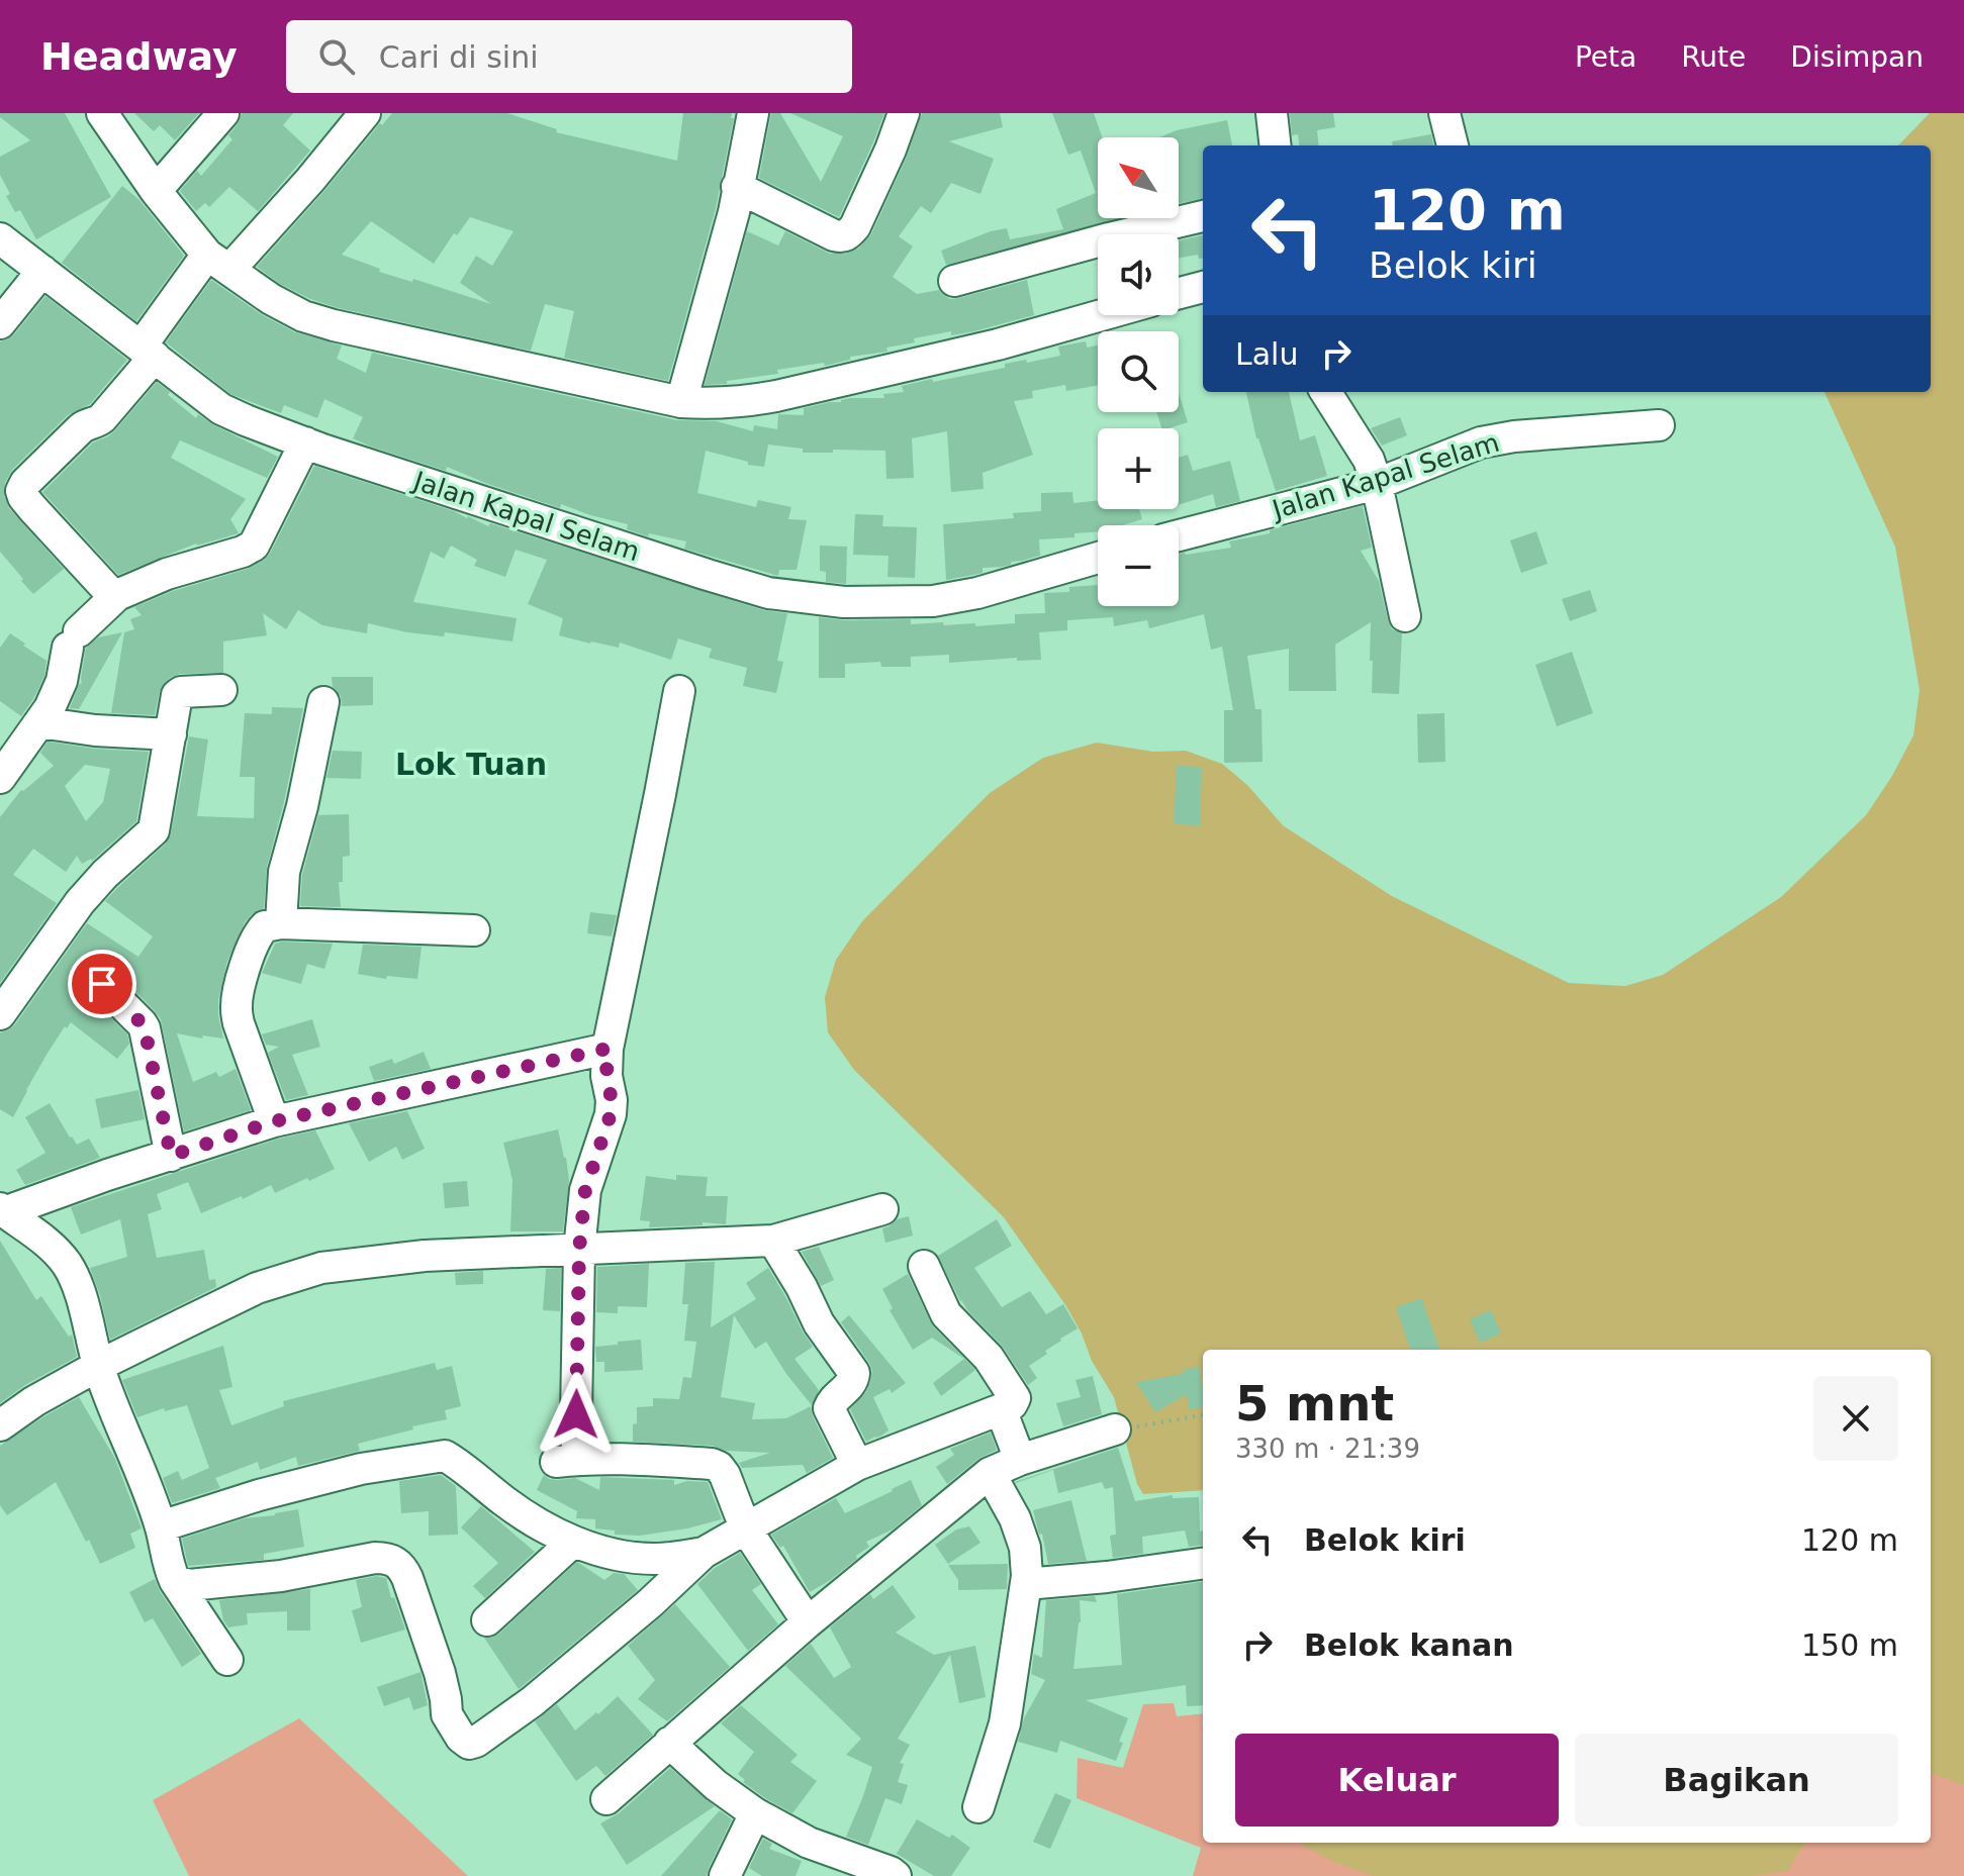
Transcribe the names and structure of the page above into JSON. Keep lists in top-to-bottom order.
{
  "streets": {
    "street": ["Jalan Kapal Selam"]
  },
  "districts": ["Lok Tuan"],
  "north": "top left",
  "page": {
    "header": "Headway",
    "search": "Cari di sini",
    "nav": ["Peta", "Rute", "Disimpan"],
    "map_buttons": ["+", "−"],
    "turn": ["120 m", "Belok kiri"],
    "then": "Lalu",
    "heading": ["5 mnt", "330 m · 21:39"],
    "list": [
      {
        "name": "Belok kiri",
        "value": "120 m"
      },
      {
        "name": "Belok kanan",
        "value": "150 m"
      }
    ],
    "buttons": ["Keluar", "Bagikan"]
  }
}
